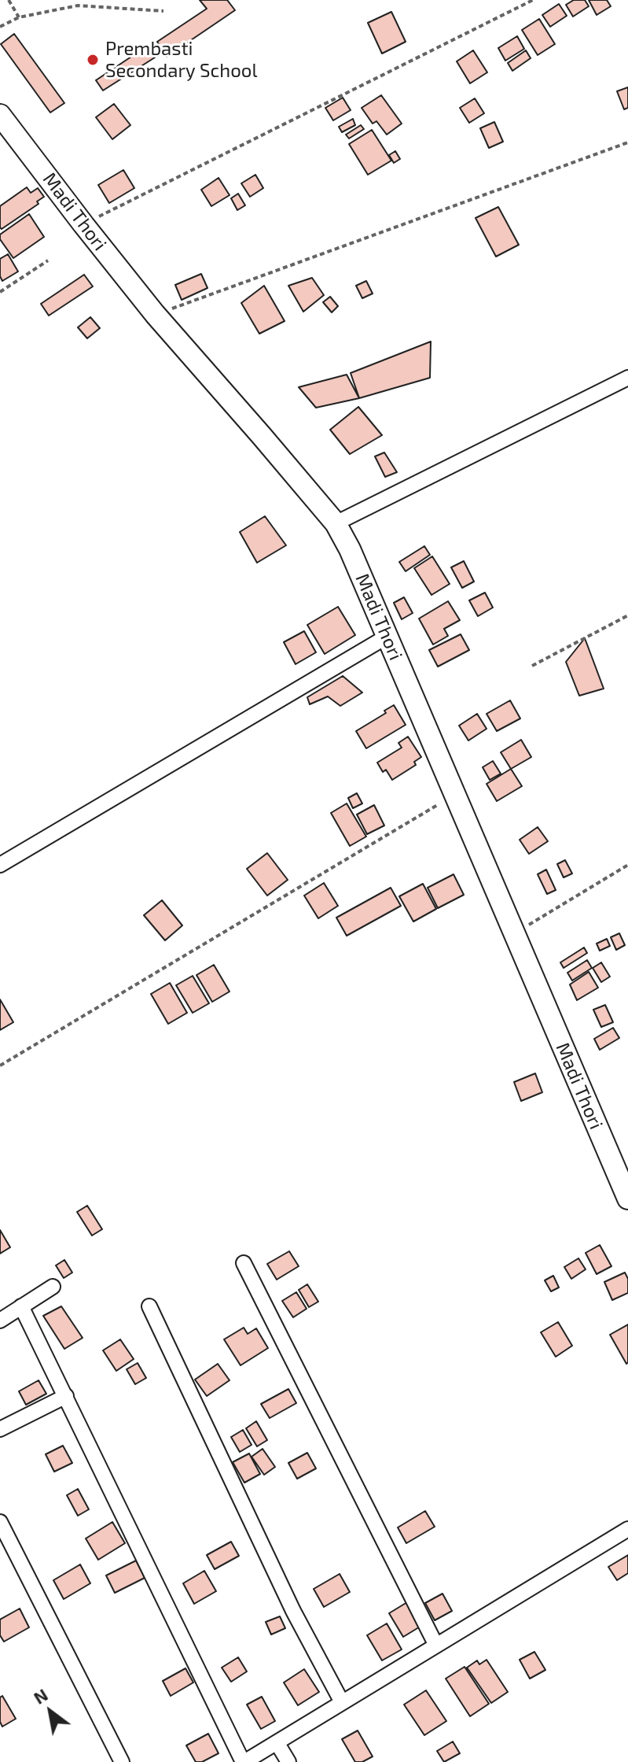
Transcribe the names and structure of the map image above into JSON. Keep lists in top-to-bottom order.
{
  "streets": {
    "main road": ["Madi Thori"]
  },
  "places": ["Prembasti Secondary School"],
  "north": "top left"
}
